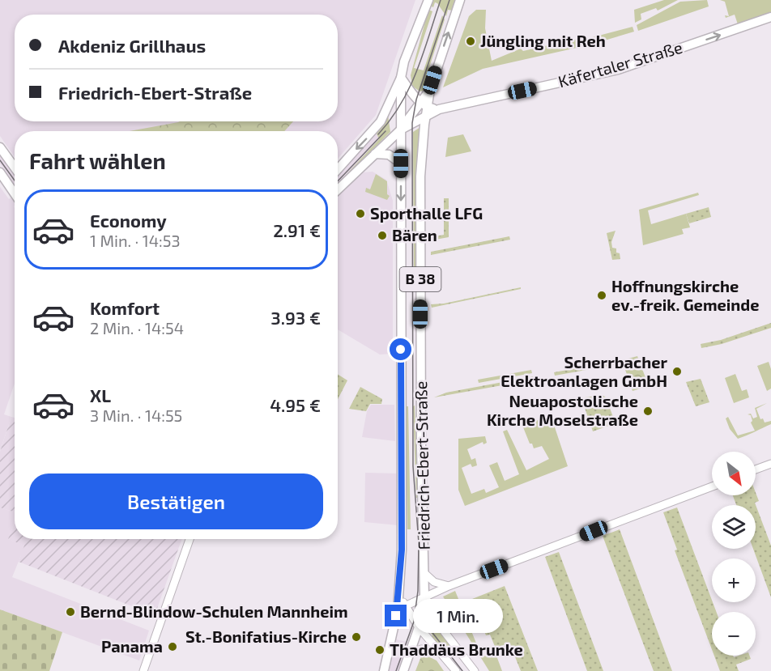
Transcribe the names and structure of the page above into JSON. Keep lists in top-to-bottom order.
{
  "streets": {
    "main road": ["Käfertaler Straße", "B 38", "Friedrich-Ebert-Straße"]
  },
  "crossings": [
    ["Käfertaler Straße", "Friedrich-Ebert-Straße"]
  ],
  "one_way": ["Käfertaler Straße"],
  "places": [
    "Jüngling mit Reh",
    "Sporthalle LFG",
    "Bären",
    "Hoffnungskirche ev.-freik. Gemeinde",
    "Scherrbacher Elektroanlagen GmbH",
    "Neuapostolische Kirche Moselstraße",
    "Bernd-Blindow-Schulen Mannheim",
    "St.-Bonifatius-Kirche",
    "Panama",
    "Thaddäus Brunke"
  ],
  "north": "bottom right",
  "page": {
    "banner": ["Akdeniz Grillhaus", "Friedrich-Ebert-Straße"],
    "heading": "Fahrt wählen",
    "list": [
      {
        "name": "Economy",
        "note": "1 Min. · 14:53",
        "value": "2.91 €"
      },
      {
        "name": "Komfort",
        "note": "2 Min. · 14:54",
        "value": "3.93 €"
      },
      {
        "name": "XL",
        "note": "3 Min. · 14:55",
        "value": "4.95 €"
      }
    ],
    "map_buttons": ["+", "−"],
    "buttons": "Bestätigen",
    "bubble": "1 Min."
  }
}
